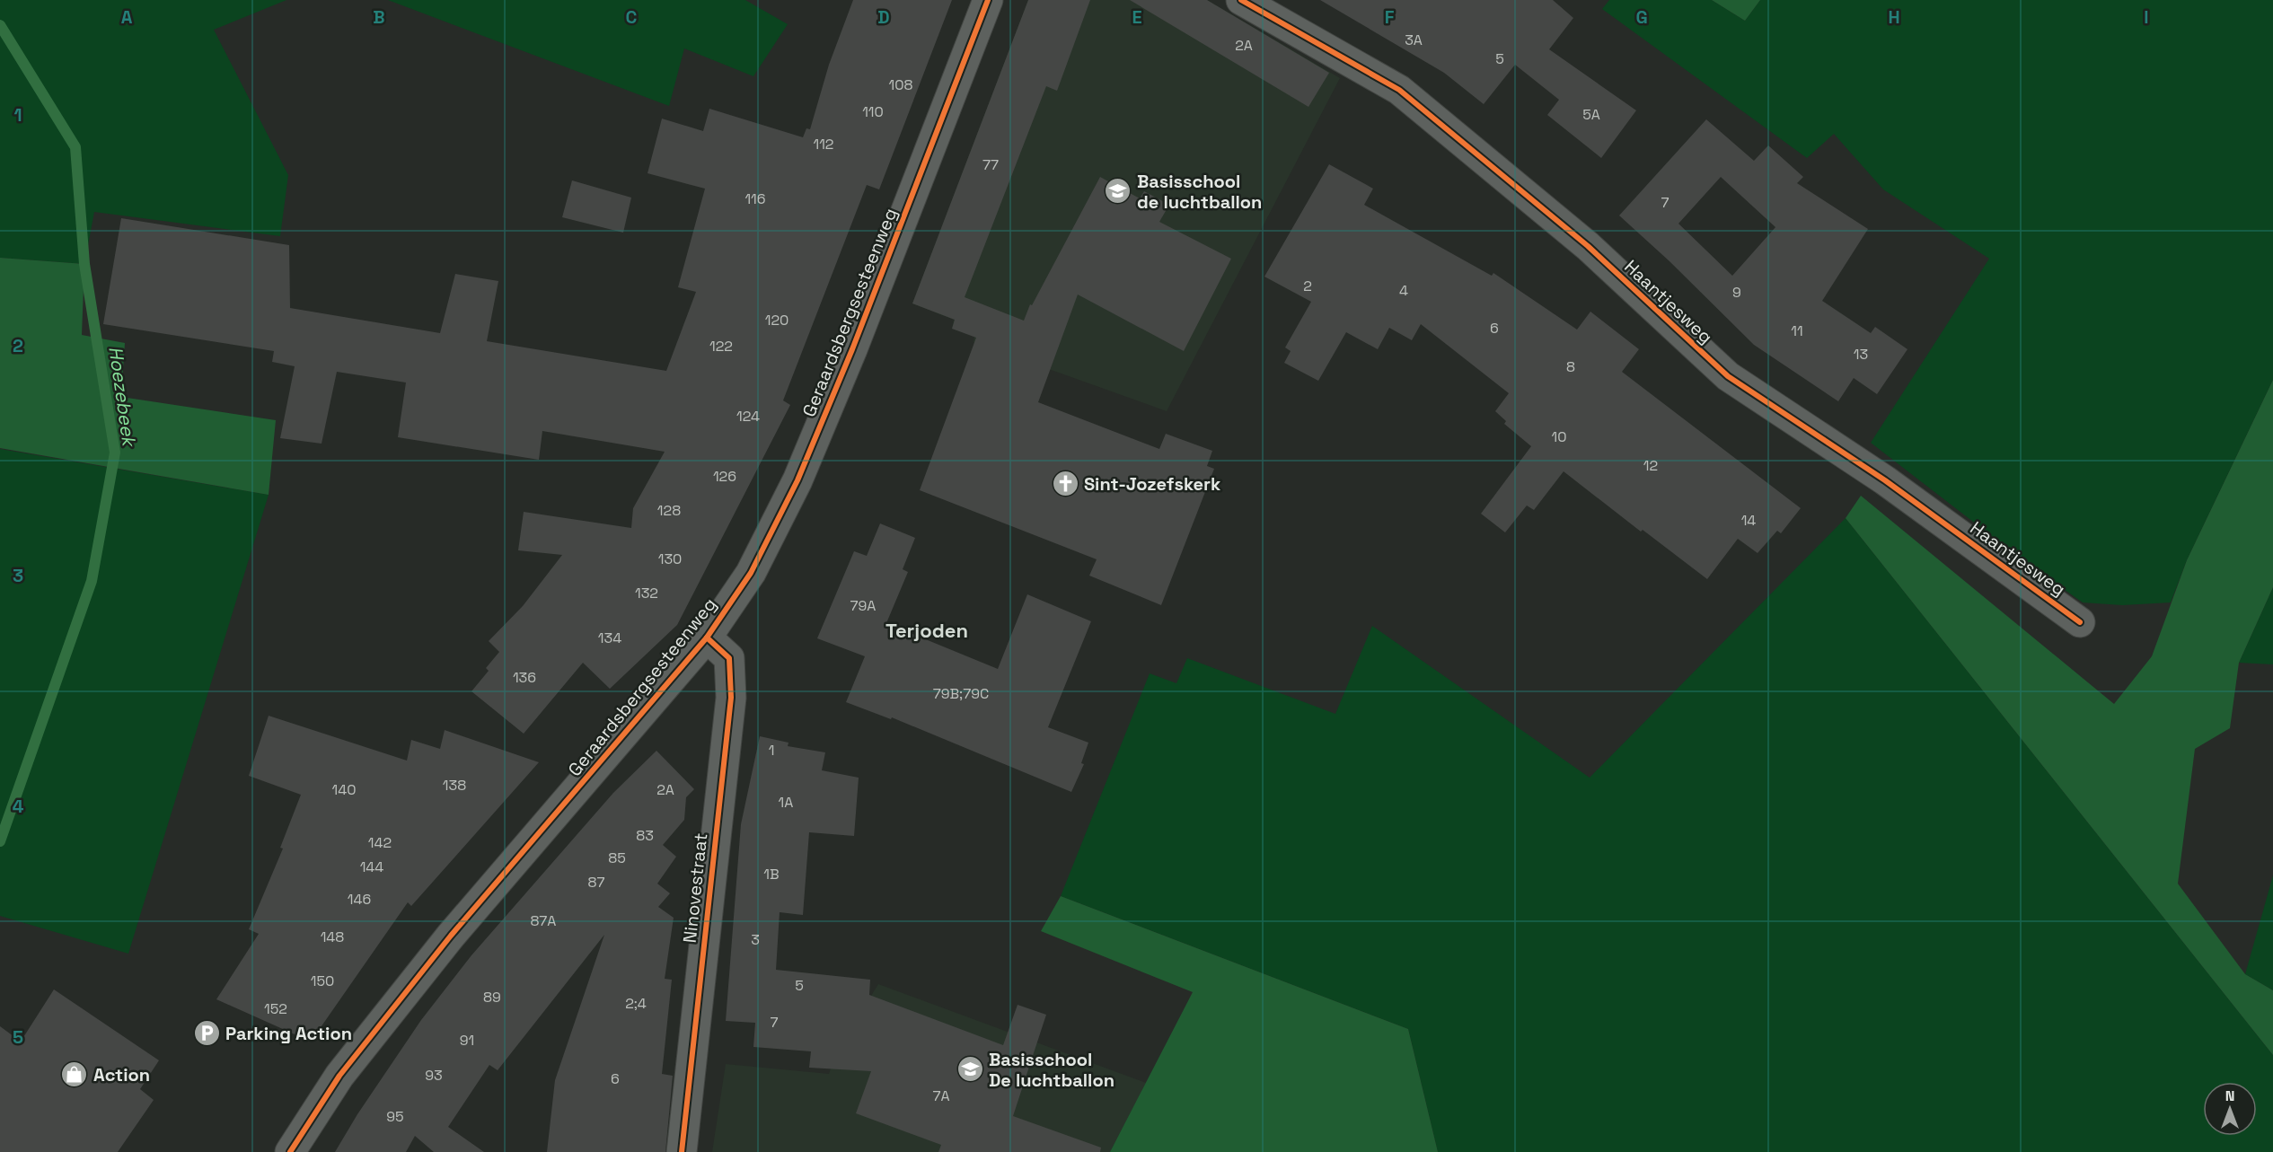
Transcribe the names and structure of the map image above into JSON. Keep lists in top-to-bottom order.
{
  "streets": {
    "street": ["Haantjesweg", "Geraardsbergsesteenweg", "Ninovestraat"]
  },
  "crossings": [
    ["Geraardsbergsesteenweg", "Ninovestraat"]
  ],
  "districts": ["Terjoden"],
  "water": ["Hoezebeek"],
  "places": {
    "school or university": ["Basisschool de luchtballon", "Basisschool De luchtballon"],
    "church": ["Sint-Jozefskerk"],
    "parking": ["Parking Action"],
    "shop": ["Action"]
  },
  "house_numbers": [
    "3A",
    "2A",
    "5",
    "108",
    "110",
    "5A",
    "112",
    "77",
    "116",
    "7",
    "2",
    "4",
    "9",
    "120",
    "6",
    "11",
    "122",
    "13",
    "8",
    "124",
    "10",
    "12",
    "126",
    "128",
    "14",
    "130",
    "132",
    "79A",
    "134",
    "136",
    "79B;79C",
    "1",
    "138",
    "140",
    "2A",
    "1A",
    "83",
    "142",
    "85",
    "144",
    "1B",
    "87",
    "146",
    "87A",
    "148",
    "3",
    "150",
    "5",
    "89",
    "2;4",
    "152",
    "7",
    "91",
    "93",
    "6",
    "7A",
    "95"
  ],
  "north": "top",
  "grid": {
    "columns": [
      "A",
      "B",
      "C",
      "D",
      "E",
      "F",
      "G",
      "H",
      "I"
    ],
    "rows": [
      "1",
      "2",
      "3",
      "4",
      "5"
    ]
  }
}
